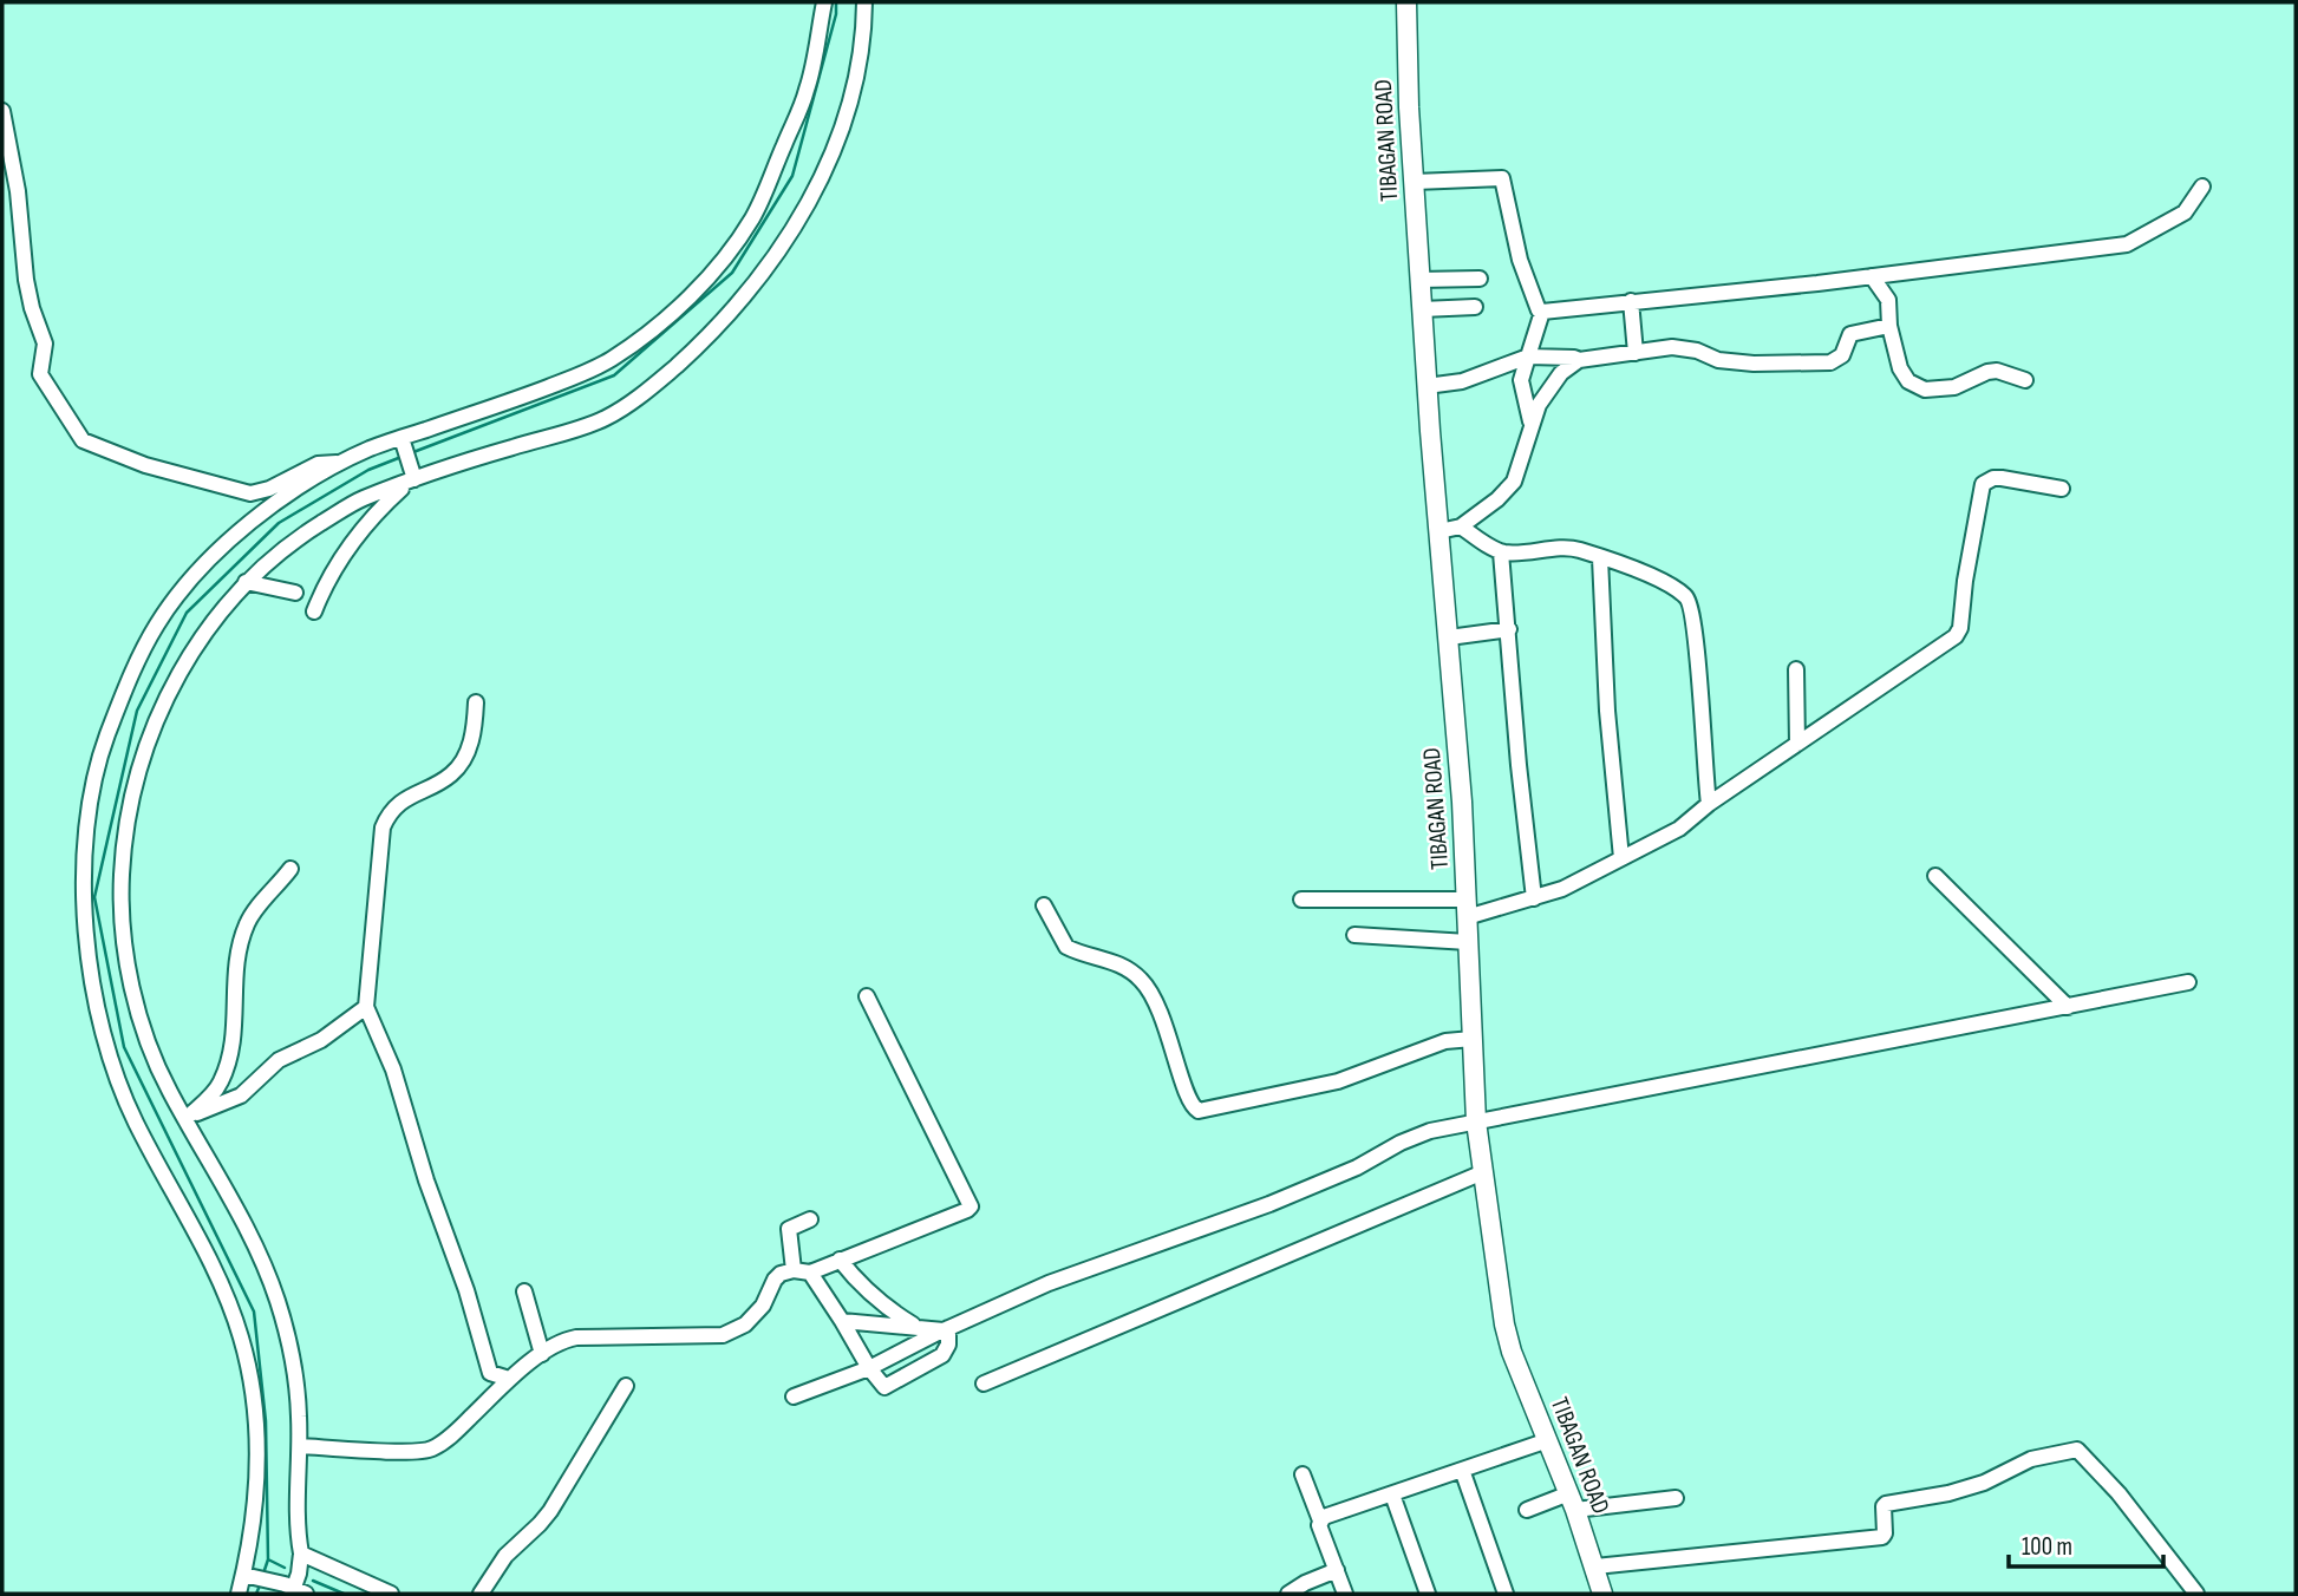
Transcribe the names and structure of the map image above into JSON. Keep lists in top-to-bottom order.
{
  "streets": {
    "main road": ["TIBAGAN ROAD"]
  },
  "scale_bar": "100 m"
}
